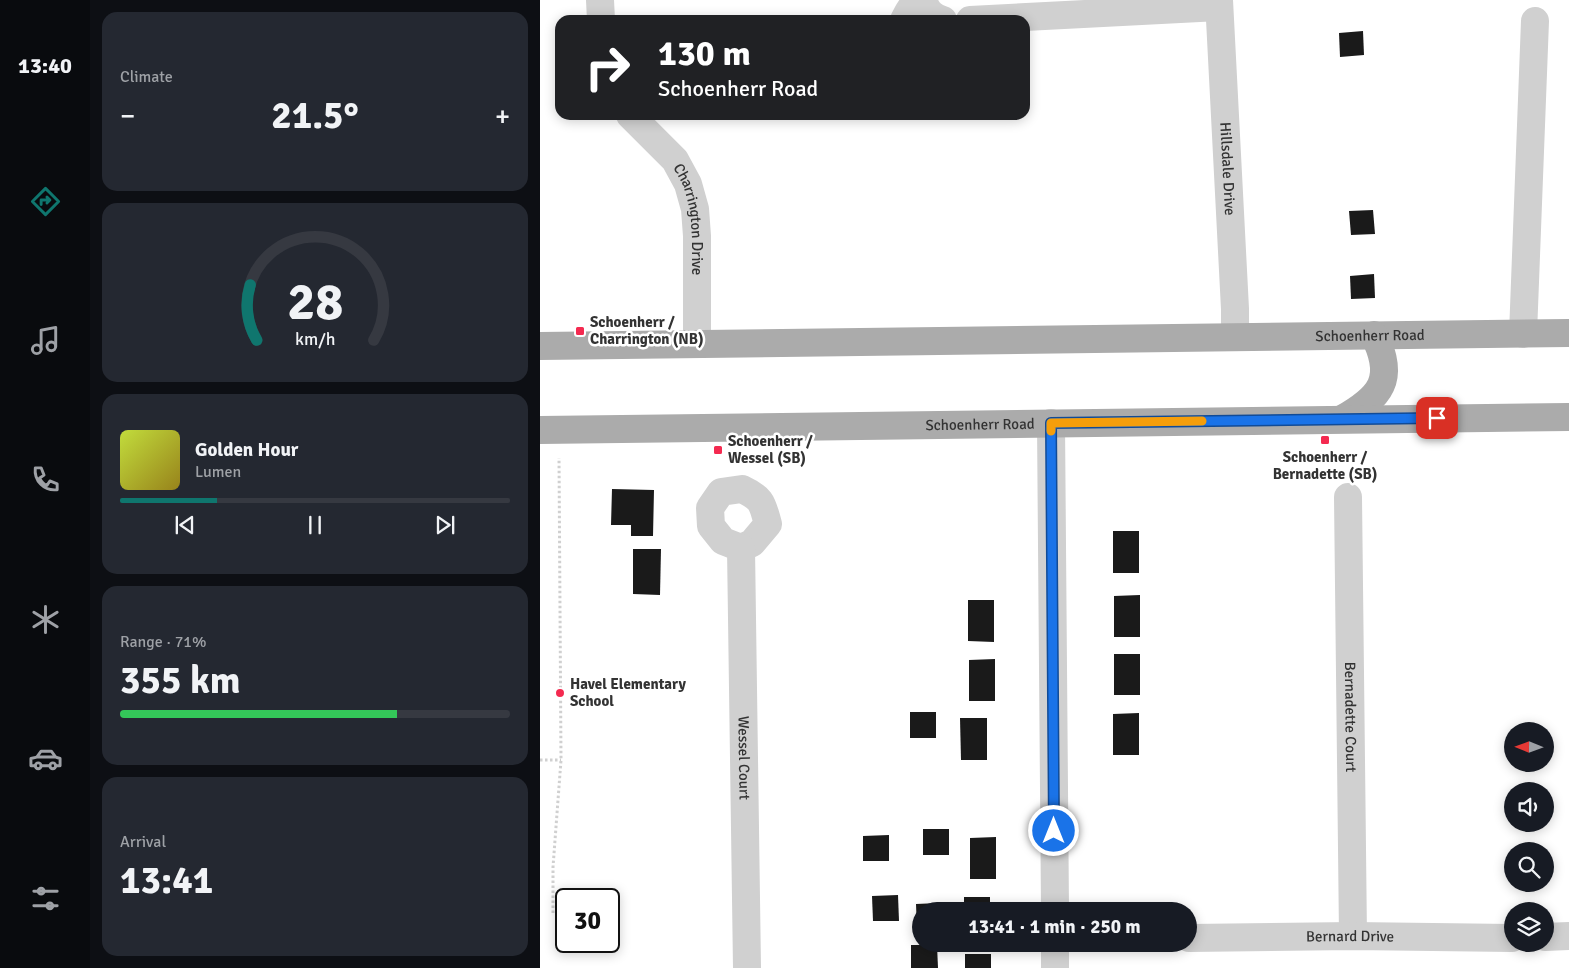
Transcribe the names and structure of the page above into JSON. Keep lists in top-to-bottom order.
{
  "streets": {
    "main road": ["Schoenherr Road"],
    "street": [
      "Hillsdale Drive",
      "Charrington Drive",
      "Bernadette Court",
      "Wessel Court",
      "Bernard Drive"
    ]
  },
  "crossings": [
    ["Hillsdale Drive", "Schoenherr Road"],
    ["Charrington Drive", "Schoenherr Road"],
    ["Bernadette Court", "Bernard Drive"]
  ],
  "places": {
    "transit": ["Schoenherr / Charrington (NB)", "Schoenherr / Bernadette (SB)", "Schoenherr / Wessel (SB)"],
    "other": ["Havel Elementary School"]
  },
  "north": "left",
  "page": {
    "tabs": "13:40",
    "tile": [
      "Climate",
      ["Range · 71%", "355 km"],
      ["Arrival", "13:41"]
    ],
    "turn": ["130 m", "Schoenherr Road"],
    "heat": ["−", "21.5°", "+"],
    "song": ["Golden Hour", "Lumen"],
    "limit": "30",
    "trip": "13:41 · 1 min · 250 m",
    "gauge": ["28", "km/h"]
  }
}
